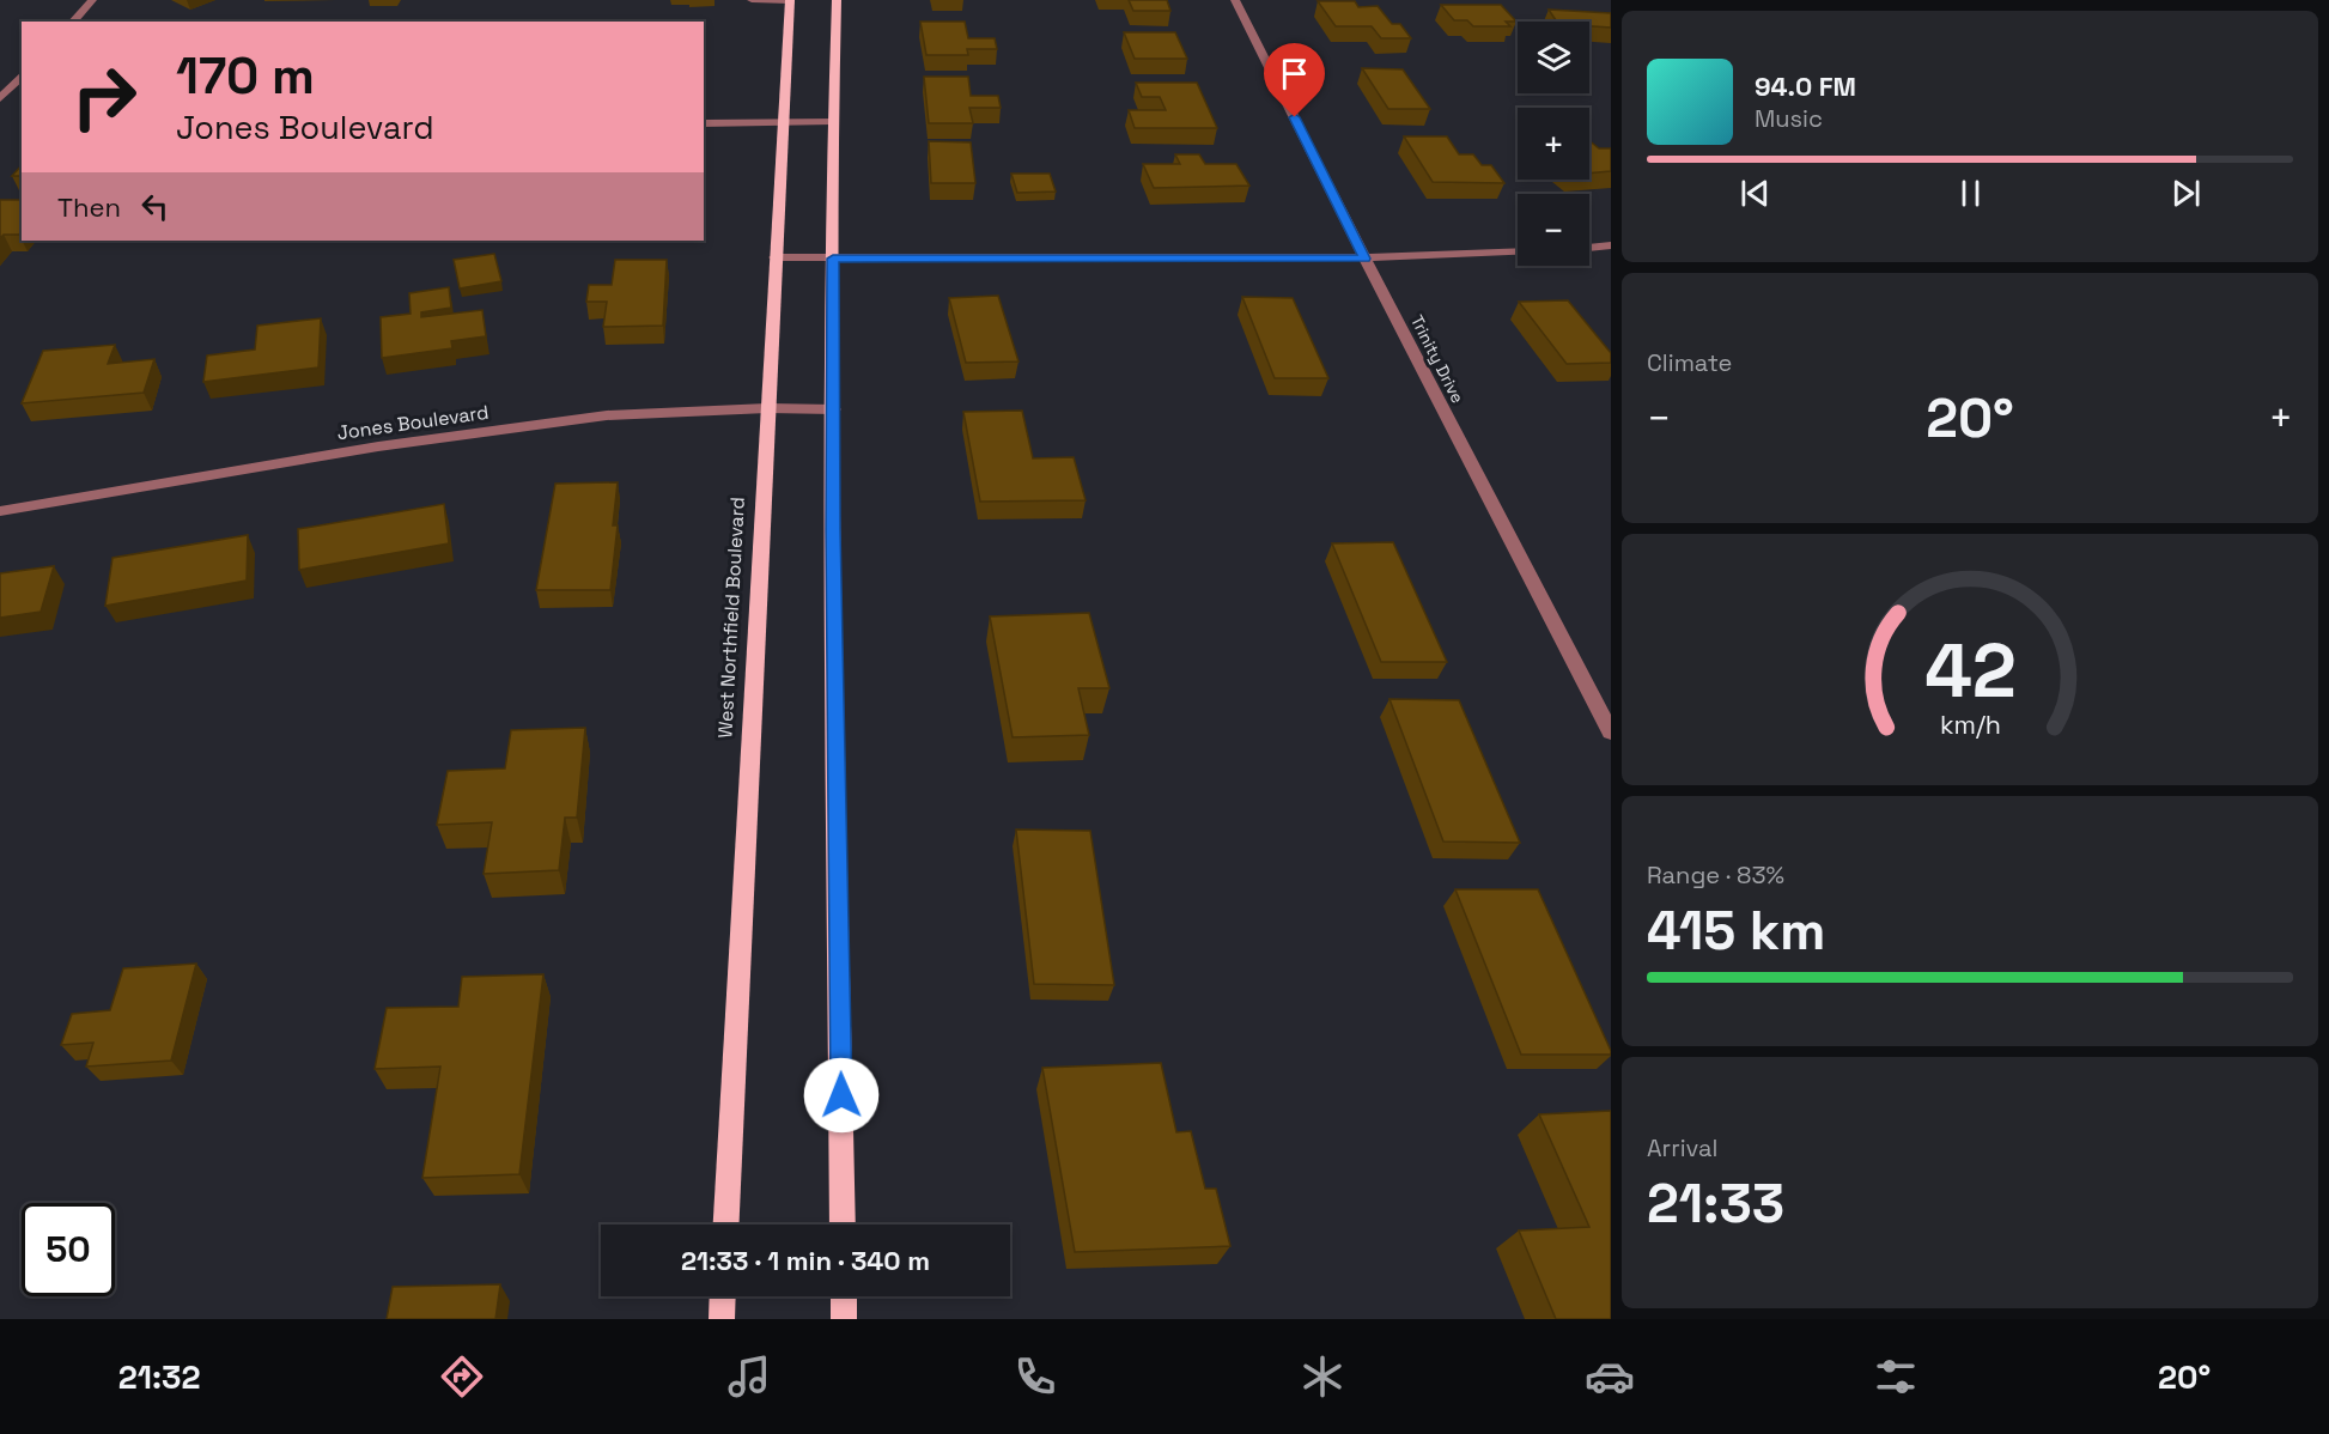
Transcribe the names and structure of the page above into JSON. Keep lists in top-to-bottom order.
{
  "streets": {
    "main road": ["West Northfield Boulevard"],
    "street": ["Trinity Drive", "Jones Boulevard"]
  },
  "crossings": [
    ["Jones Boulevard", "West Northfield Boulevard"]
  ],
  "page": {
    "map_buttons": ["+", "−"],
    "turn": ["170 m", "Jones Boulevard"],
    "song": ["94.0 FM", "Music"],
    "then": "Then",
    "tile": [
      "Climate",
      ["Range · 83%", "415 km"],
      ["Arrival", "21:33"]
    ],
    "heat": ["−", "20°", "+"],
    "limit": "50",
    "trip": "21:33 · 1 min · 340 m",
    "tabs": ["21:32", "20°"],
    "gauge": ["42", "km/h"]
  }
}
